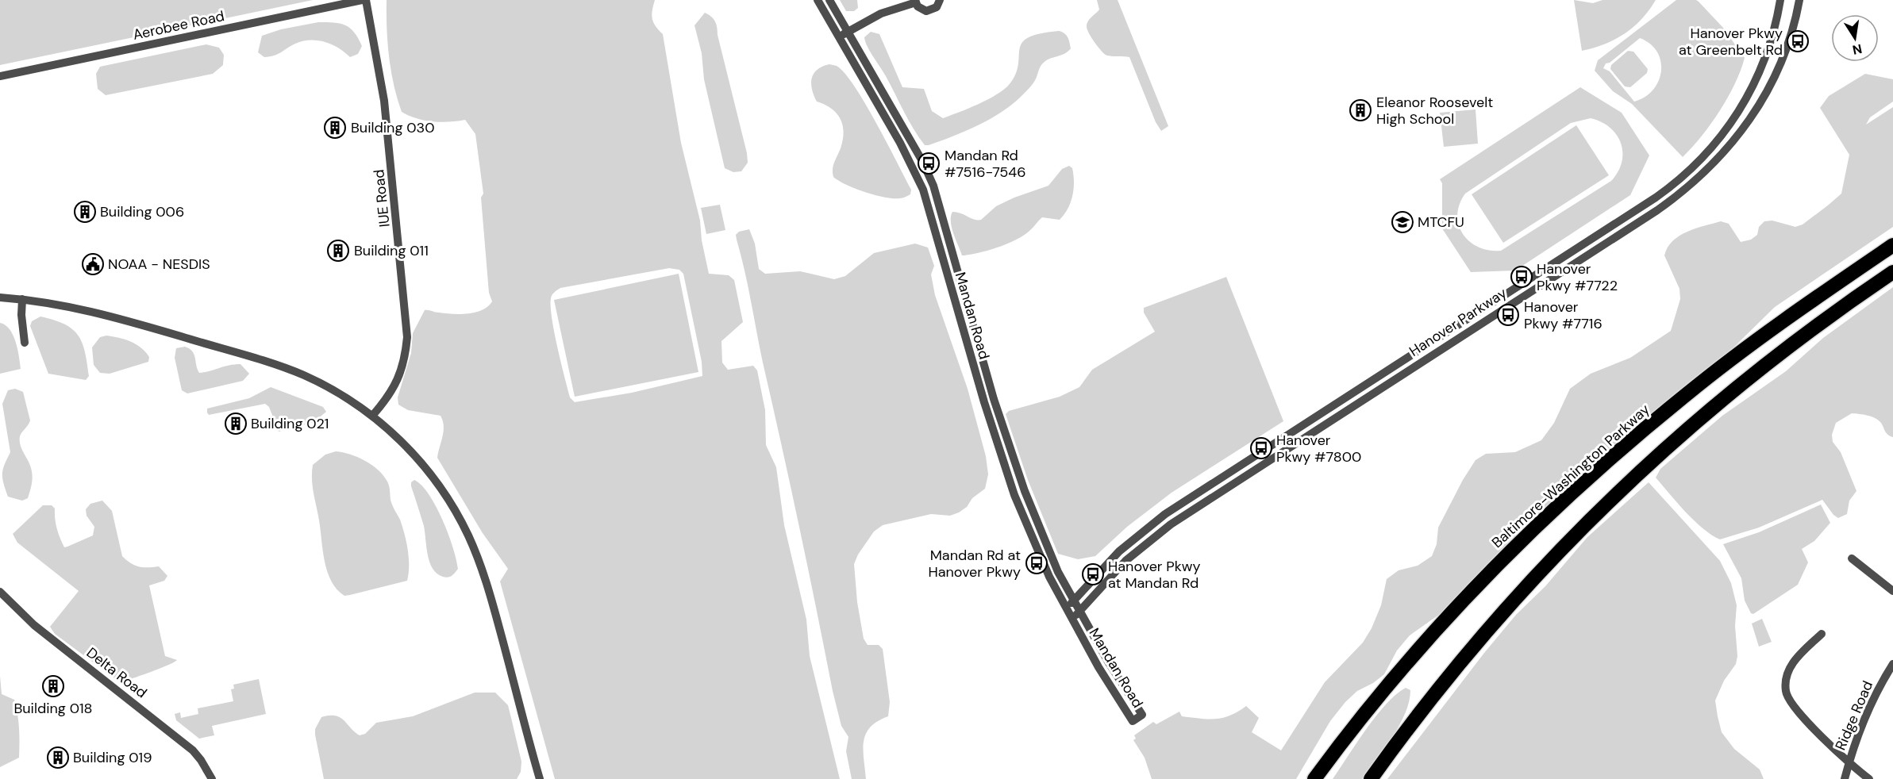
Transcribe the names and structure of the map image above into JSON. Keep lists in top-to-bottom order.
{
  "streets": {
    "highway": ["Baltimore-Washington Parkway"],
    "street": [
      "Aerobee Road",
      "IUE Road",
      "Mandan Road",
      "Hanover Parkway",
      "Delta Road",
      "Ridge Road"
    ]
  },
  "crossings": [
    ["Mandan Road", "Hanover Parkway"]
  ],
  "places": {
    "bus stop": [
      "Hanover Pkwy at Greenbelt Rd",
      "Mandan Rd #7516-7546",
      "Hanover Pkwy #7722",
      "Hanover Pkwy #7716",
      "Hanover Pkwy #7800",
      "Mandan Rd at Hanover Pkwy",
      "Hanover Pkwy at Mandan Rd"
    ],
    "building": [
      "Eleanor Roosevelt High School",
      "Building 030",
      "Building 006",
      "Building 011",
      "Building 021",
      "Building 018",
      "Building 019"
    ],
    "school or university": ["MTCFU"],
    "public building": ["NOAA - NESDIS"]
  },
  "north": "bottom"
}
